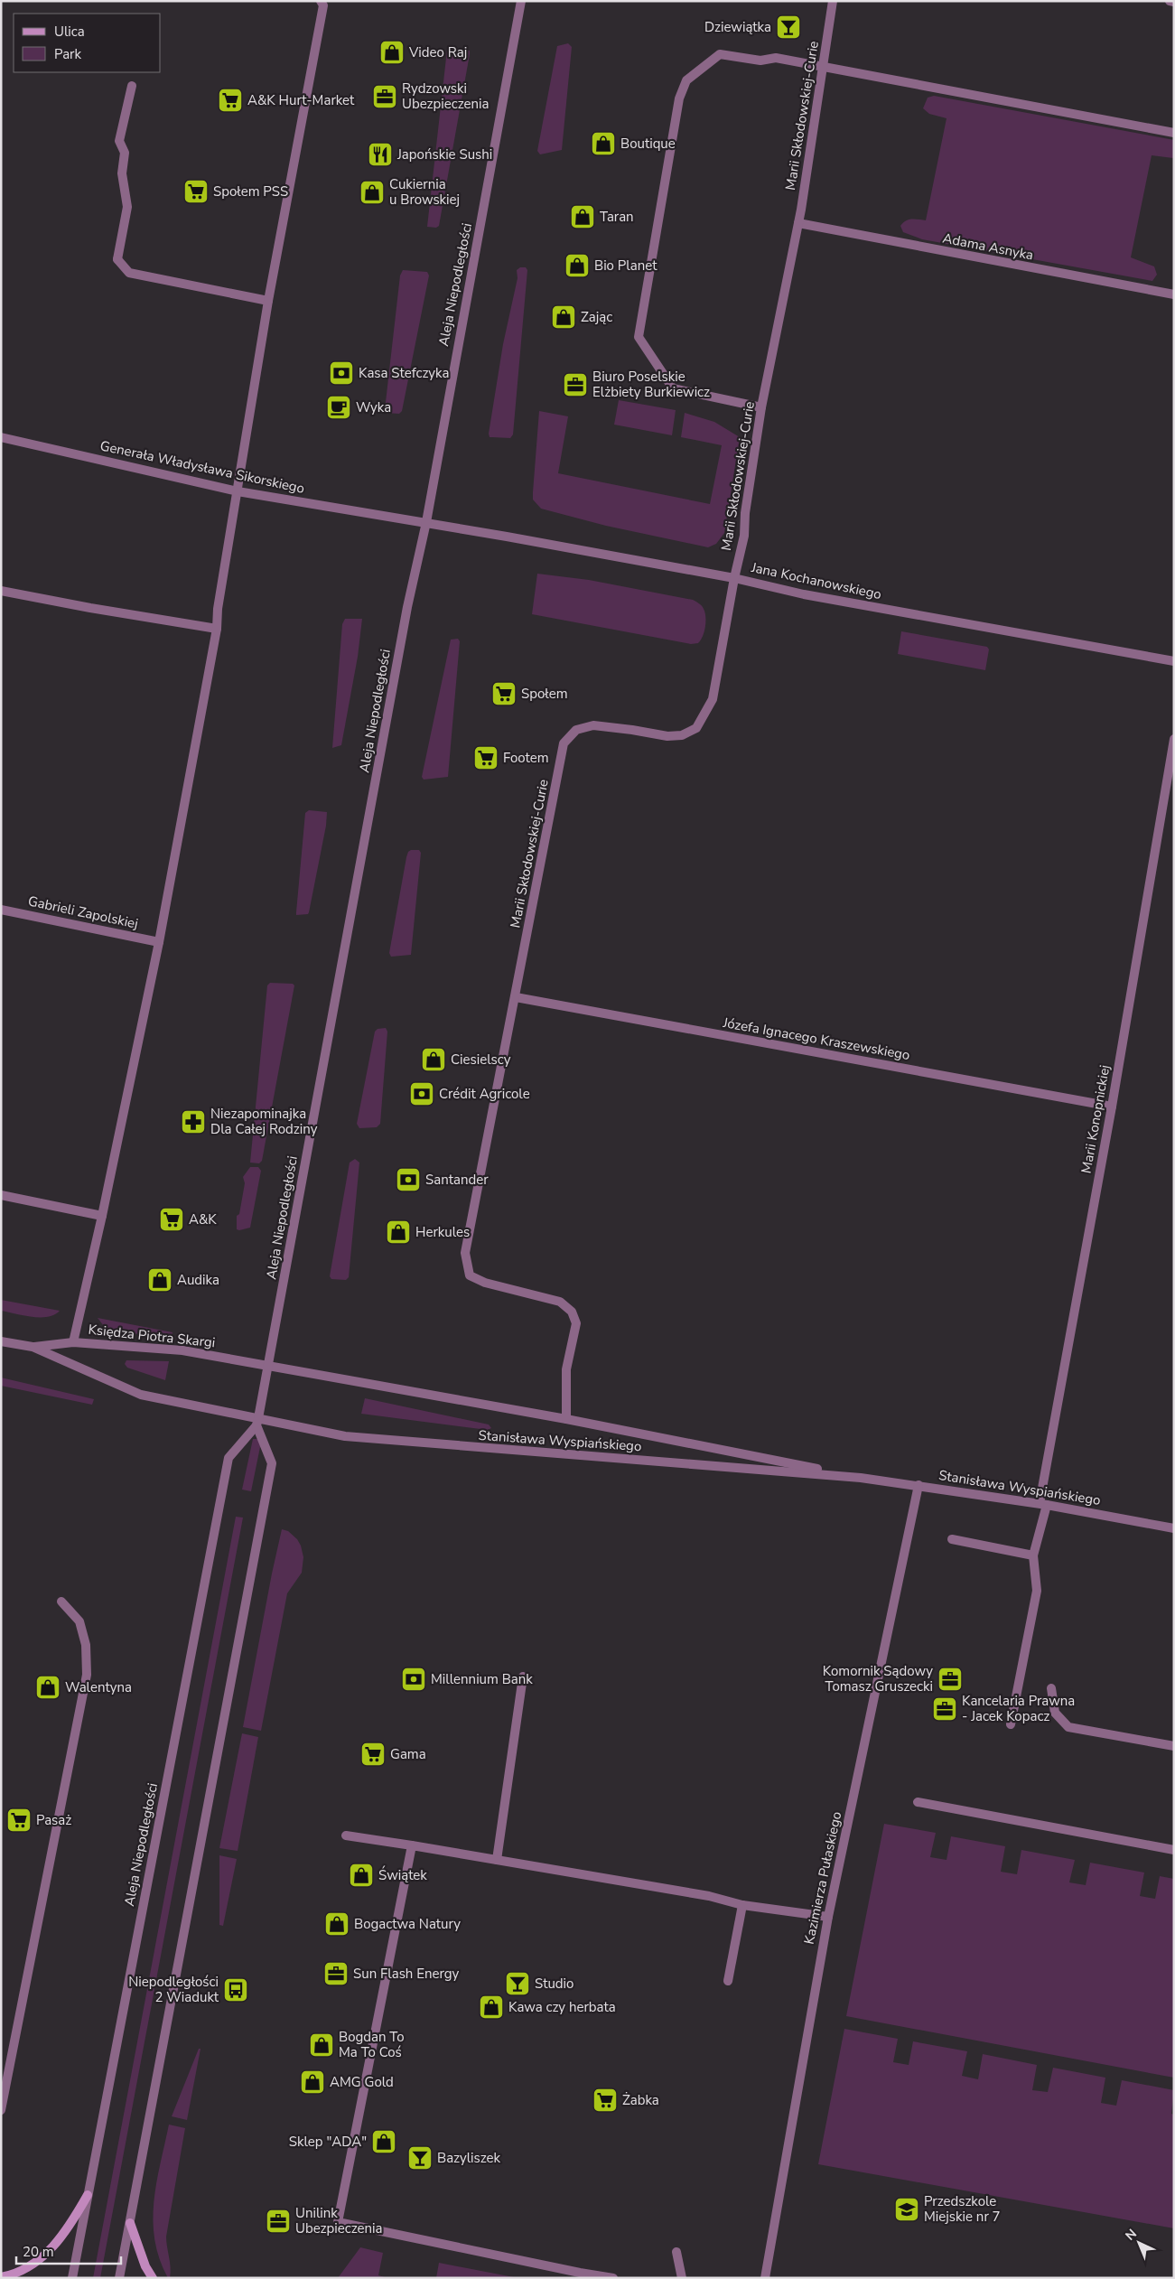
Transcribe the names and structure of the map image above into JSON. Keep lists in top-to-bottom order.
{
  "streets": {
    "street": [
      "Marii Skłodowskiej-Curie",
      "Adama Asnyka",
      "Aleja Niepodległości",
      "Generała Władysława Sikorskiego",
      "Jana Kochanowskiego",
      "Gabrieli Zapolskiej",
      "Józefa Ignacego Kraszewskiego",
      "Marii Konopnickiej",
      "Księdza Piotra Skargi",
      "Stanisława Wyspiańskiego",
      "Kazimierza Pułaskiego"
    ]
  },
  "crossings": [
    ["Marii Skłodowskiej-Curie", "Adama Asnyka"],
    ["Marii Skłodowskiej-Curie", "Jana Kochanowskiego"],
    ["Marii Skłodowskiej-Curie", "Józefa Ignacego Kraszewskiego"],
    ["Marii Skłodowskiej-Curie", "Stanisława Wyspiańskiego"],
    ["Aleja Niepodległości", "Generała Władysława Sikorskiego"],
    ["Aleja Niepodległości", "Jana Kochanowskiego"],
    ["Aleja Niepodległości", "Księdza Piotra Skargi"],
    ["Aleja Niepodległości", "Stanisława Wyspiańskiego"],
    ["Generała Władysława Sikorskiego", "Jana Kochanowskiego"],
    ["Józefa Ignacego Kraszewskiego", "Marii Konopnickiej"],
    ["Marii Konopnickiej", "Stanisława Wyspiańskiego"],
    ["Księdza Piotra Skargi", "Stanisława Wyspiańskiego"],
    ["Stanisława Wyspiańskiego", "Kazimierza Pułaskiego"]
  ],
  "places": {
    "bar": ["Dziewiątka", "Studio", "Bazyliszek"],
    "shop": [
      "Video Raj",
      "Boutique",
      "Cukiernia u Browskiej",
      "Taran",
      "Bio Planet",
      "Zając",
      "Ciesielscy",
      "Herkules",
      "Audika",
      "Walentyna",
      "Świątek",
      "Bogactwa Natury",
      "Kawa czy herbata",
      "Bogdan To Ma To Coś",
      "AMG Gold",
      "Sklep \"ADA\""
    ],
    "office": [
      "Rydzowski Ubezpieczenia",
      "Biuro Poselskie Elżbiety Burkiewicz",
      "Komornik Sądowy Tomasz Gruszecki",
      "Kancelaria Prawna - Jacek Kopacz",
      "Sun Flash Energy",
      "Unilink Ubezpieczenia"
    ],
    "supermarket": [
      "A&K Hurt-Market",
      "Społem PSS",
      "Społem",
      "Footem",
      "A&K",
      "Gama",
      "Pasaż",
      "Żabka"
    ],
    "restaurant": ["Japońskie Sushi"],
    "bank": [
      "Kasa Stefczyka",
      "Crédit Agricole",
      "Santander",
      "Millennium Bank"
    ],
    "cafe": ["Wyka"],
    "pharmacy": ["Niezapominajka Dla Całej Rodziny"],
    "bus stop": ["Niepodległości 2 Wiadukt"],
    "school or university": ["Przedszkole Miejskie nr 7"]
  },
  "legend": ["Ulica", "Park"],
  "scale_bar": "20 m",
  "north": "top left"
}
